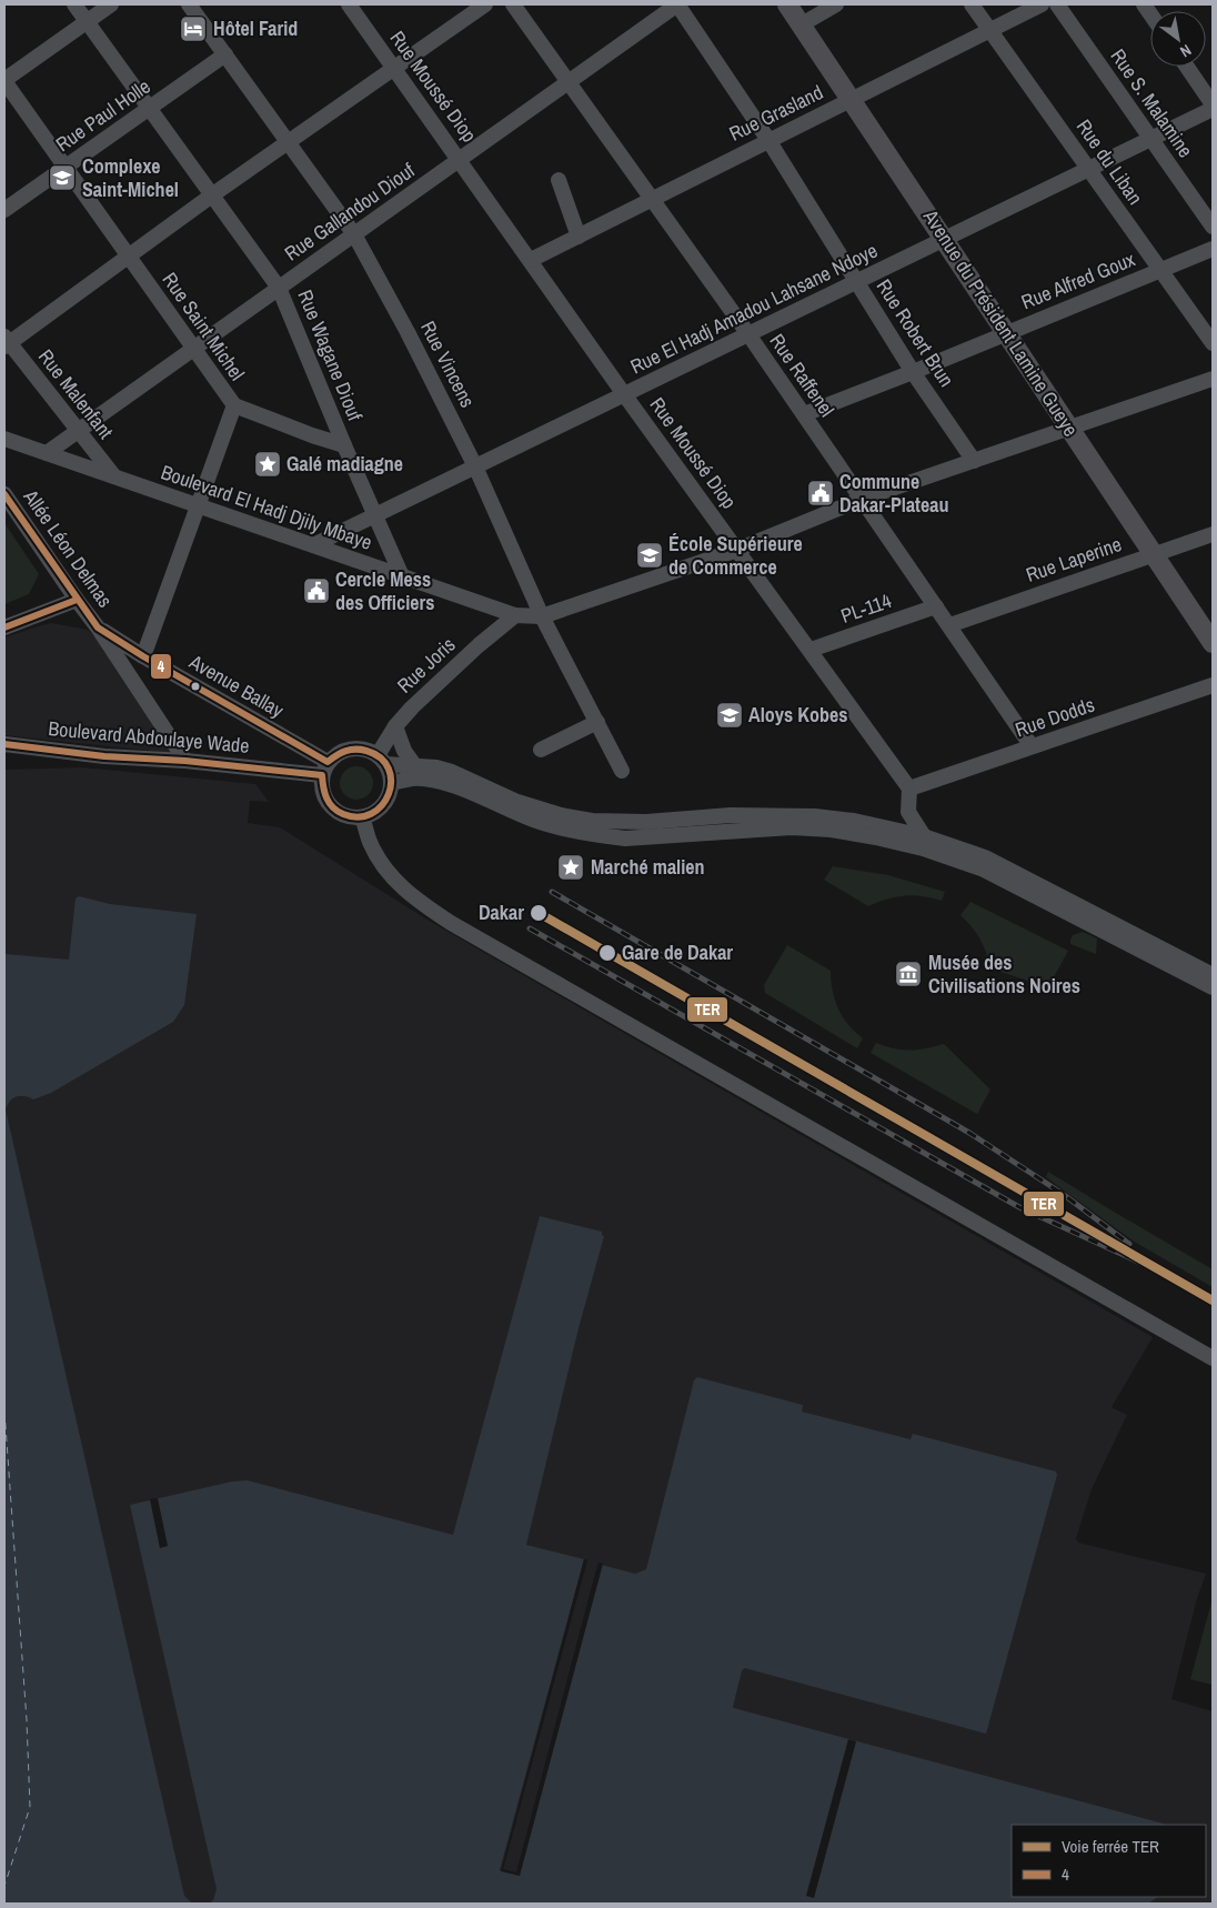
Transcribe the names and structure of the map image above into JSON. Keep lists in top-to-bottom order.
{
  "streets": {
    "main road": ["Avenue du Président Lamine Gueye"],
    "street": [
      "Rue Moussé Diop",
      "Rue S. Malamine",
      "Rue Grasland",
      "Rue Paul Holle",
      "Rue du Liban",
      "Rue Gallandou Diouf",
      "Rue Alfred Goux",
      "Rue El Hadj Amadou Lahsane Ndoye",
      "Rue Saint Michel",
      "Rue Robert Brun",
      "Rue Wagane Diouf",
      "Rue Vincens",
      "Rue Raffenel",
      "Rue Malenfant",
      "Boulevard El Hadj Djily Mbaye",
      "Allée Léon Delmas",
      "Rue Laperine",
      "PL-114",
      "Rue Joris",
      "Avenue Ballay",
      "Rue Dodds",
      "Boulevard Abdoulaye Wade"
    ]
  },
  "crossings": [
    ["Rue Moussé Diop", "Rue Grasland"],
    ["Rue Moussé Diop", "Rue Gallandou Diouf"],
    ["Rue Moussé Diop", "Rue El Hadj Amadou Lahsane Ndoye"],
    ["Rue Moussé Diop", "PL-114"],
    ["Rue Moussé Diop", "Rue Dodds"],
    ["Rue S. Malamine", "Rue El Hadj Amadou Lahsane Ndoye"],
    ["Rue Grasland", "Rue du Liban"],
    ["Rue Grasland", "Avenue du Président Lamine Gueye"],
    ["Rue Grasland", "Rue Robert Brun"],
    ["Rue Grasland", "Rue Raffenel"],
    ["Rue Paul Holle", "Rue Saint Michel"],
    ["Rue Paul Holle", "Rue Wagane Diouf"],
    ["Rue Paul Holle", "Rue Vincens"],
    ["Rue du Liban", "Rue Alfred Goux"],
    ["Rue du Liban", "Rue El Hadj Amadou Lahsane Ndoye"],
    ["Rue Gallandou Diouf", "Rue Saint Michel"],
    ["Rue Gallandou Diouf", "Rue Robert Brun"],
    ["Rue Gallandou Diouf", "Rue Wagane Diouf"],
    ["Rue Gallandou Diouf", "Rue Vincens"],
    ["Rue Gallandou Diouf", "Rue Raffenel"],
    ["Rue Gallandou Diouf", "Rue Malenfant"],
    ["Rue Gallandou Diouf", "Boulevard El Hadj Djily Mbaye"],
    ["Rue Alfred Goux", "Avenue du Président Lamine Gueye"],
    ["Rue Alfred Goux", "Rue Robert Brun"],
    ["Rue Alfred Goux", "Rue Raffenel"],
    ["Rue El Hadj Amadou Lahsane Ndoye", "Avenue du Président Lamine Gueye"],
    ["Rue El Hadj Amadou Lahsane Ndoye", "Rue Robert Brun"],
    ["Rue El Hadj Amadou Lahsane Ndoye", "Rue Wagane Diouf"],
    ["Rue El Hadj Amadou Lahsane Ndoye", "Rue Vincens"],
    ["Rue El Hadj Amadou Lahsane Ndoye", "Rue Raffenel"],
    ["Rue El Hadj Amadou Lahsane Ndoye", "Boulevard El Hadj Djily Mbaye"],
    ["Avenue du Président Lamine Gueye", "Rue Laperine"],
    ["Rue Saint Michel", "Boulevard El Hadj Djily Mbaye"],
    ["Rue Saint Michel", "Avenue Ballay"],
    ["Rue Wagane Diouf", "Boulevard El Hadj Djily Mbaye"],
    ["Rue Vincens", "Boulevard El Hadj Djily Mbaye"],
    ["Rue Raffenel", "Rue Laperine"],
    ["Rue Raffenel", "PL-114"],
    ["Rue Raffenel", "Rue Dodds"],
    ["Rue Malenfant", "Boulevard El Hadj Djily Mbaye"],
    ["Boulevard El Hadj Djily Mbaye", "Rue Joris"],
    ["Allée Léon Delmas", "Avenue Ballay"],
    ["Allée Léon Delmas", "Boulevard Abdoulaye Wade"],
    ["Rue Joris", "Avenue Ballay"],
    ["Rue Joris", "Boulevard Abdoulaye Wade"],
    ["Avenue Ballay", "Boulevard Abdoulaye Wade"]
  ],
  "places": {
    "hotel": ["Hôtel Farid"],
    "school or university": ["Complexe Saint-Michel", "École Supérieure de Commerce", "Aloys Kobes"],
    "place": ["Galé madiagne", "Marché malien"],
    "public building": ["Commune Dakar-Plateau", "Cercle Mess des Officiers"],
    "other": ["Dakar", "Gare de Dakar"],
    "museum": ["Musée des Civilisations Noires"]
  },
  "lines": ["transit line 4", "rail line TER"],
  "legend": ["Voie ferrée TER", "4"],
  "north": "bottom right"
}
